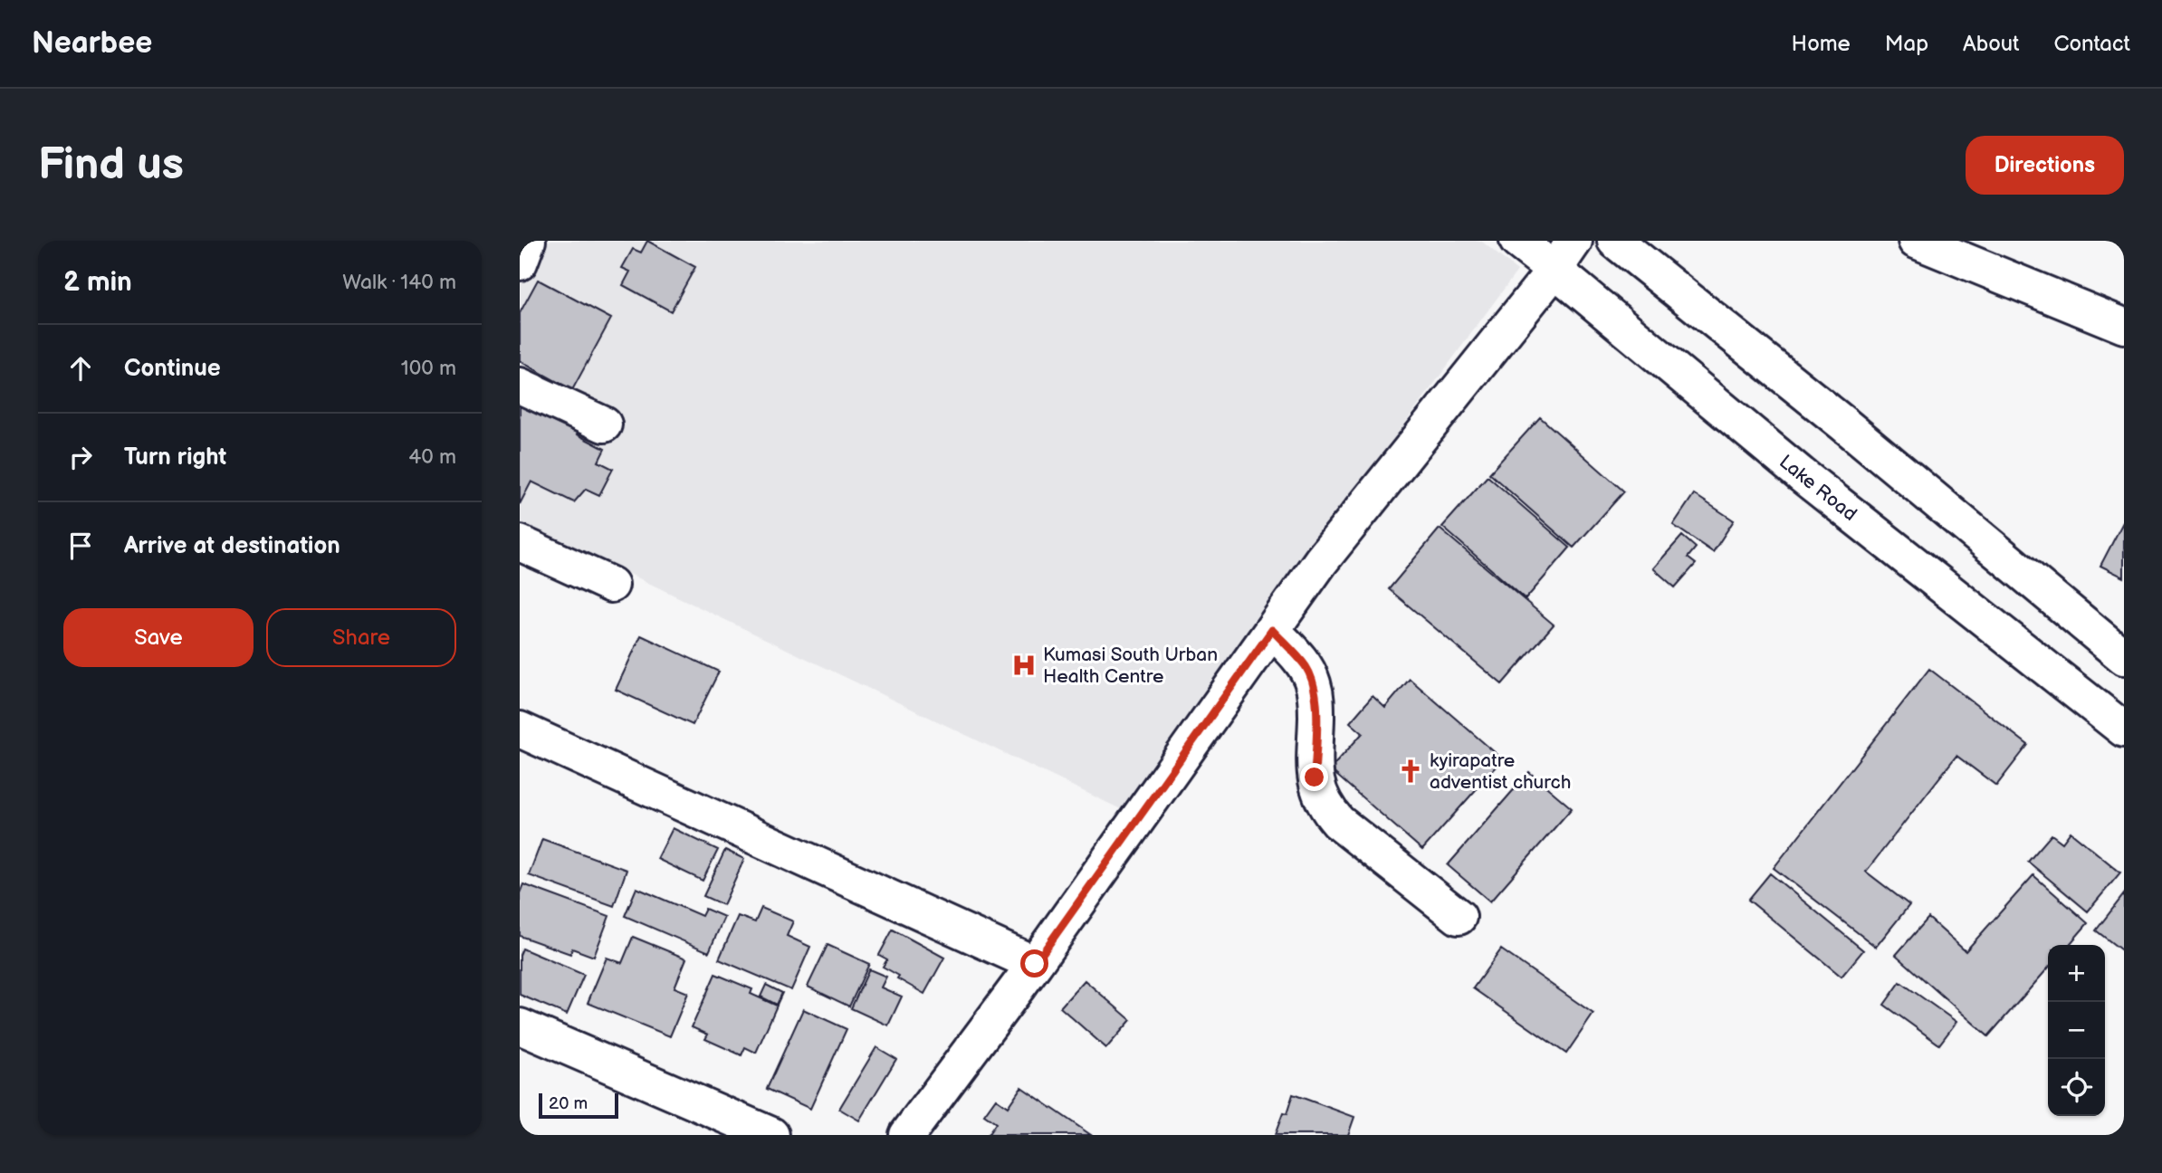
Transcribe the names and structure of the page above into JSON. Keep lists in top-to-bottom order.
{
  "streets": {
    "street": ["Lake Road"]
  },
  "places": {
    "hospital": ["Kumasi South Urban Health Centre"],
    "church": ["kyirapatre adventist church"]
  },
  "scale_bar": "20 m",
  "page": {
    "header": "Nearbee",
    "nav": [
      "Home",
      "Map",
      "About",
      "Contact"
    ],
    "buttons": [
      "Directions",
      ["Save", "Share"]
    ],
    "title": "Find us",
    "heading": ["2 min", "Walk · 140 m"],
    "list": [
      ["Continue", "100 m"],
      ["Turn right", "40 m"],
      "Arrive at destination"
    ],
    "map_buttons": ["+", "−"],
    "scale": "20 m"
  }
}
